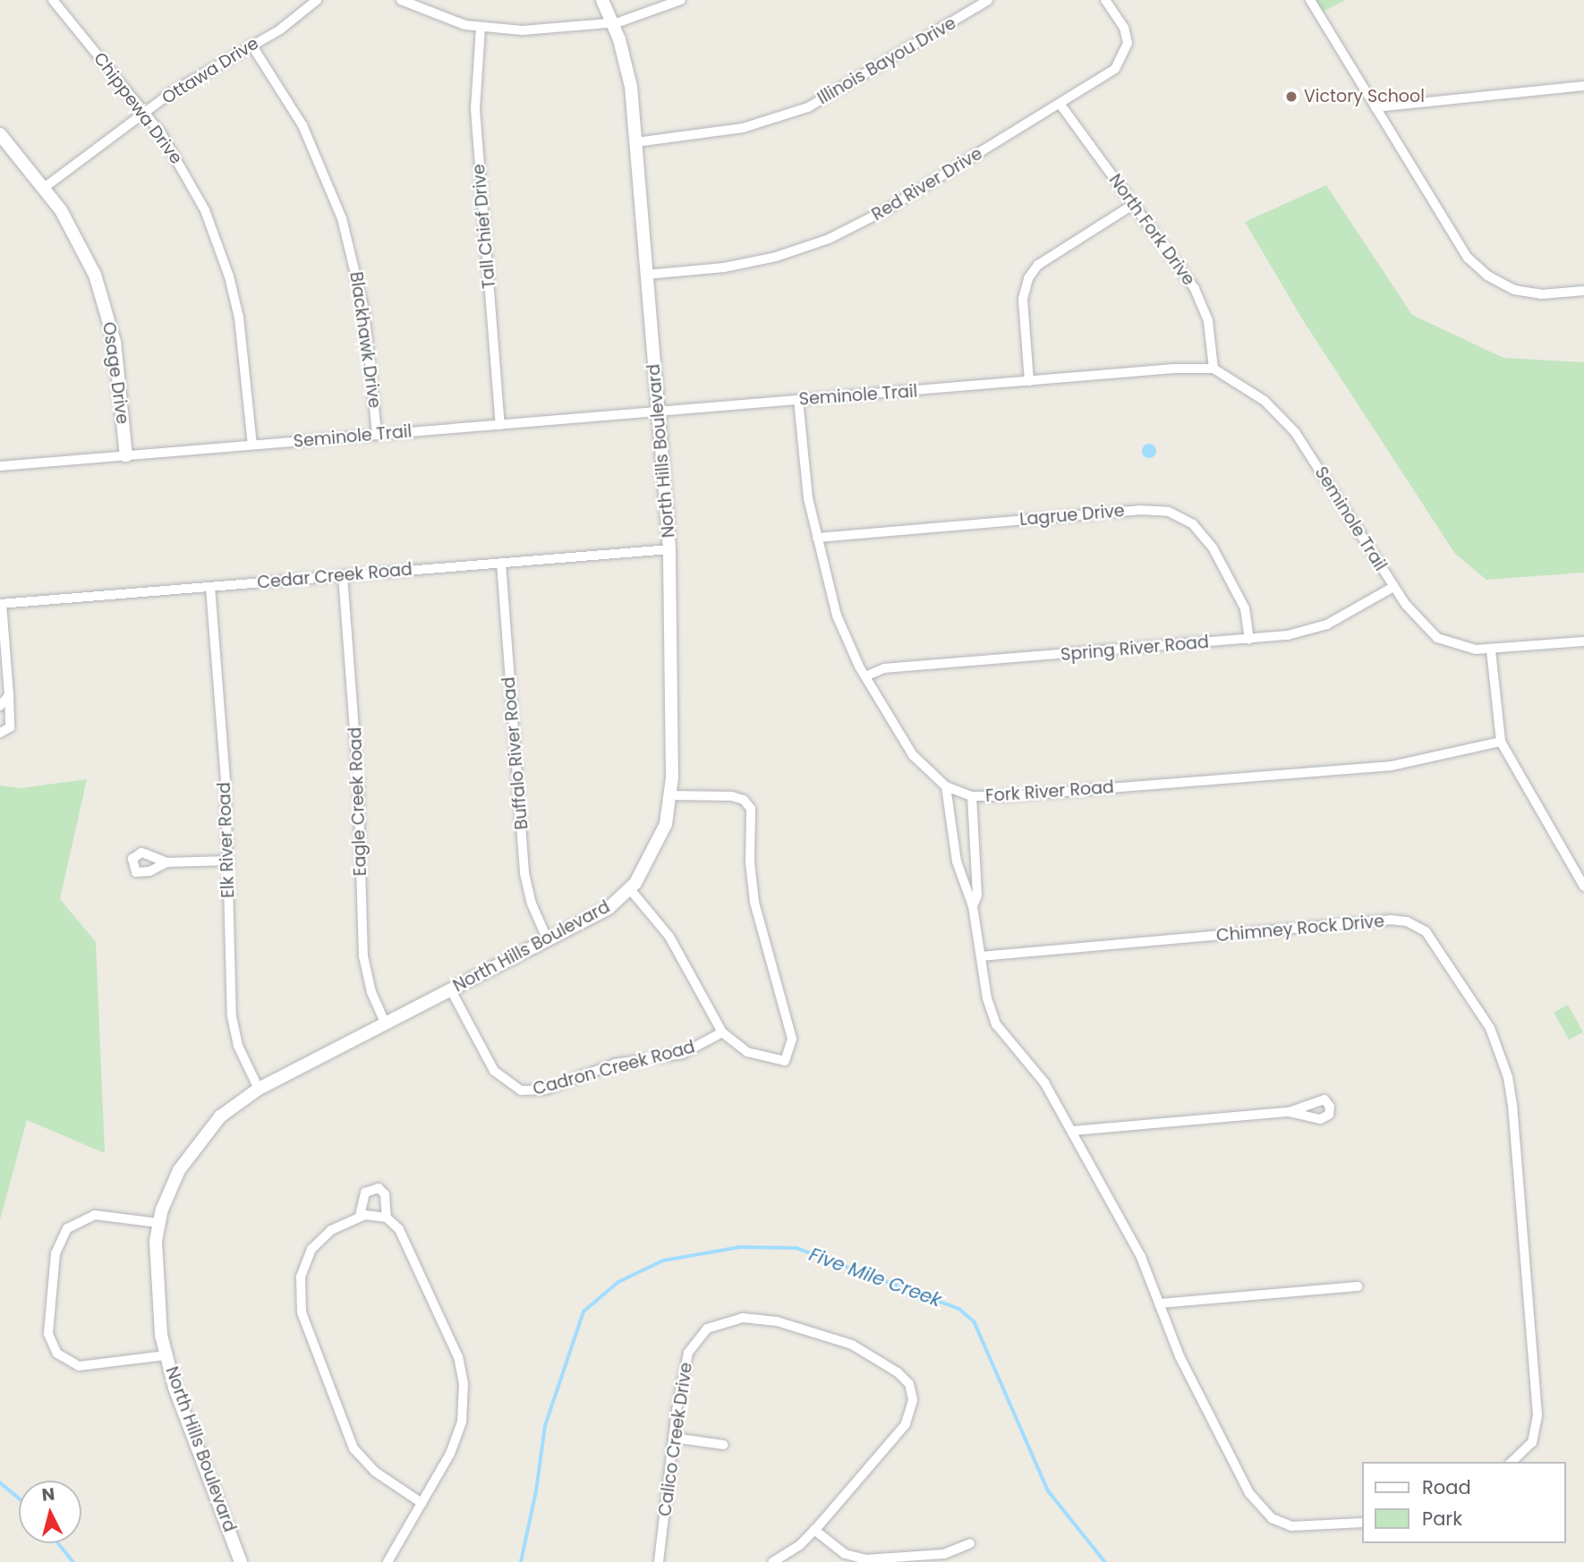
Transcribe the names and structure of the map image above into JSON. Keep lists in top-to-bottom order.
{
  "streets": {
    "street": [
      "Illinois Bayou Drive",
      "Ottawa Drive",
      "Chippewa Drive",
      "Red River Drive",
      "Tall Chief Drive",
      "North Fork Drive",
      "Blackhawk Drive",
      "Osage Drive",
      "Seminole Trail",
      "North Hills Boulevard",
      "Lagrue Drive",
      "Cedar Creek Road",
      "Spring River Road",
      "Buffalo River Road",
      "Fork River Road",
      "Eagle Creek Road",
      "Elk River Road",
      "Chimney Rock Drive",
      "Cadron Creek Road",
      "Calico Creek Drive"
    ]
  },
  "crossings": [
    ["Illinois Bayou Drive", "North Hills Boulevard"],
    ["Ottawa Drive", "Chippewa Drive"],
    ["Ottawa Drive", "Blackhawk Drive"],
    ["Ottawa Drive", "Osage Drive"],
    ["Chippewa Drive", "Seminole Trail"],
    ["Red River Drive", "North Fork Drive"],
    ["Red River Drive", "North Hills Boulevard"],
    ["Tall Chief Drive", "Seminole Trail"],
    ["North Fork Drive", "Seminole Trail"],
    ["Blackhawk Drive", "Seminole Trail"],
    ["Osage Drive", "Seminole Trail"],
    ["Seminole Trail", "North Hills Boulevard"],
    ["Seminole Trail", "Spring River Road"],
    ["Seminole Trail", "Fork River Road"],
    ["North Hills Boulevard", "Cedar Creek Road"],
    ["North Hills Boulevard", "Buffalo River Road"],
    ["North Hills Boulevard", "Eagle Creek Road"],
    ["North Hills Boulevard", "Elk River Road"],
    ["North Hills Boulevard", "Cadron Creek Road"],
    ["Lagrue Drive", "Spring River Road"],
    ["Lagrue Drive", "Fork River Road"],
    ["Cedar Creek Road", "Buffalo River Road"],
    ["Cedar Creek Road", "Eagle Creek Road"],
    ["Cedar Creek Road", "Elk River Road"],
    ["Spring River Road", "Fork River Road"]
  ],
  "water": ["Five Mile Creek"],
  "places": ["Victory School"],
  "legend": ["Road", "Park"],
  "north": "top"
}
